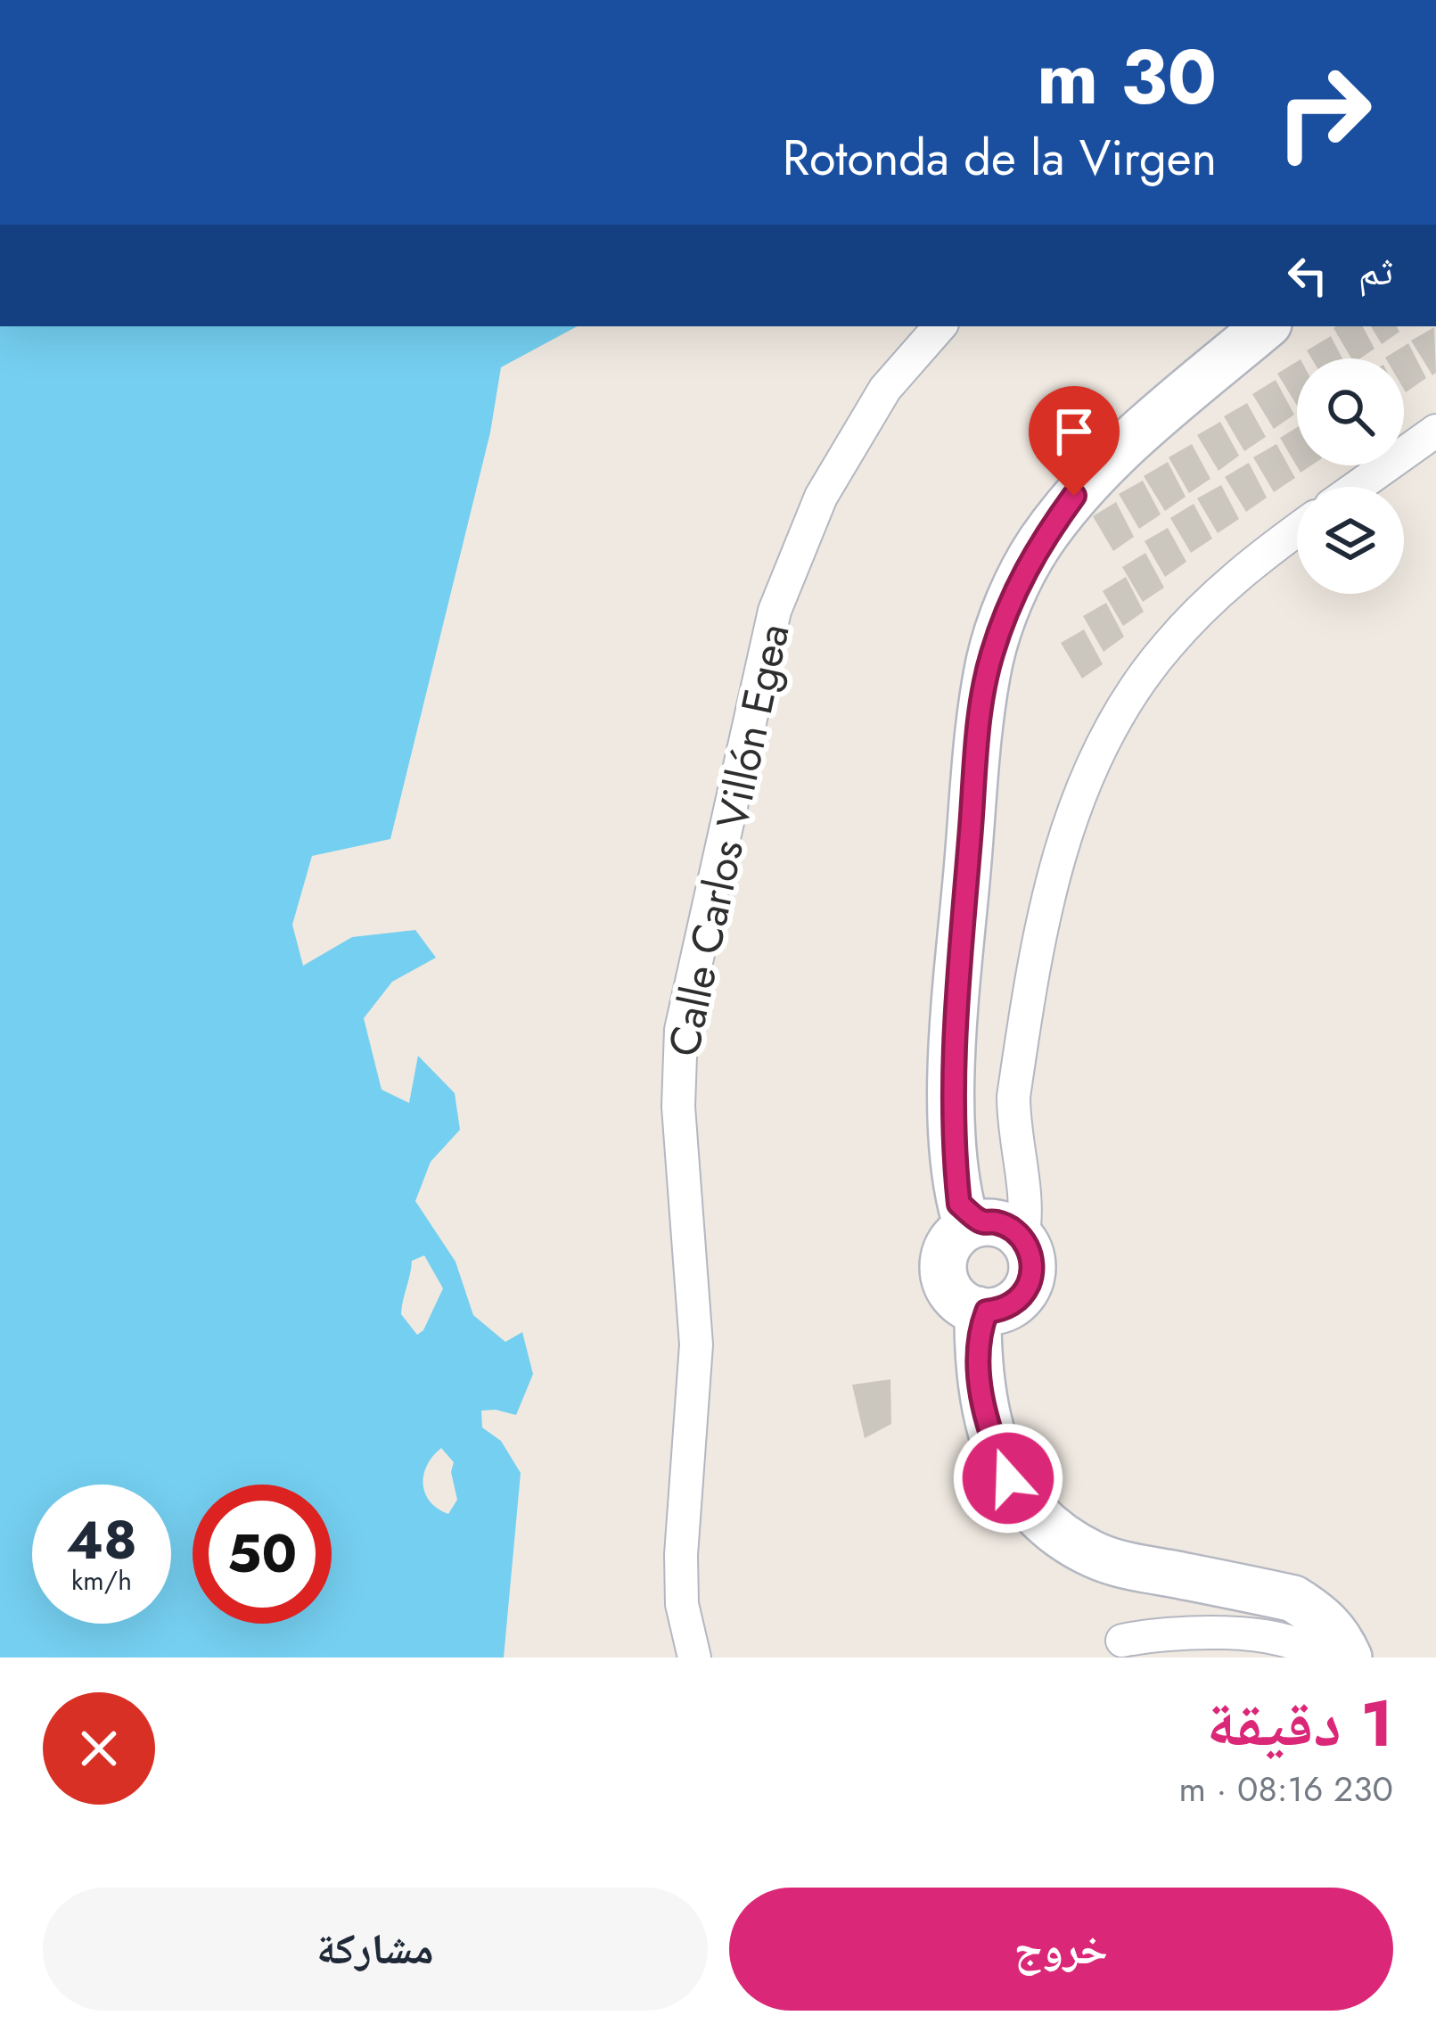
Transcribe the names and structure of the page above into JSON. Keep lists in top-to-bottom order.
{
  "streets": {
    "street": ["Calle Carlos Villón Egea"]
  },
  "page": {
    "turn": ["30 m", "Rotonda de la Virgen"],
    "then": "ثم",
    "speed": "48 km/h",
    "limit": "50",
    "heading": ["1 دقيقة", "230 m · 08:16"],
    "buttons": ["خروج", "مشاركة"]
  }
}
